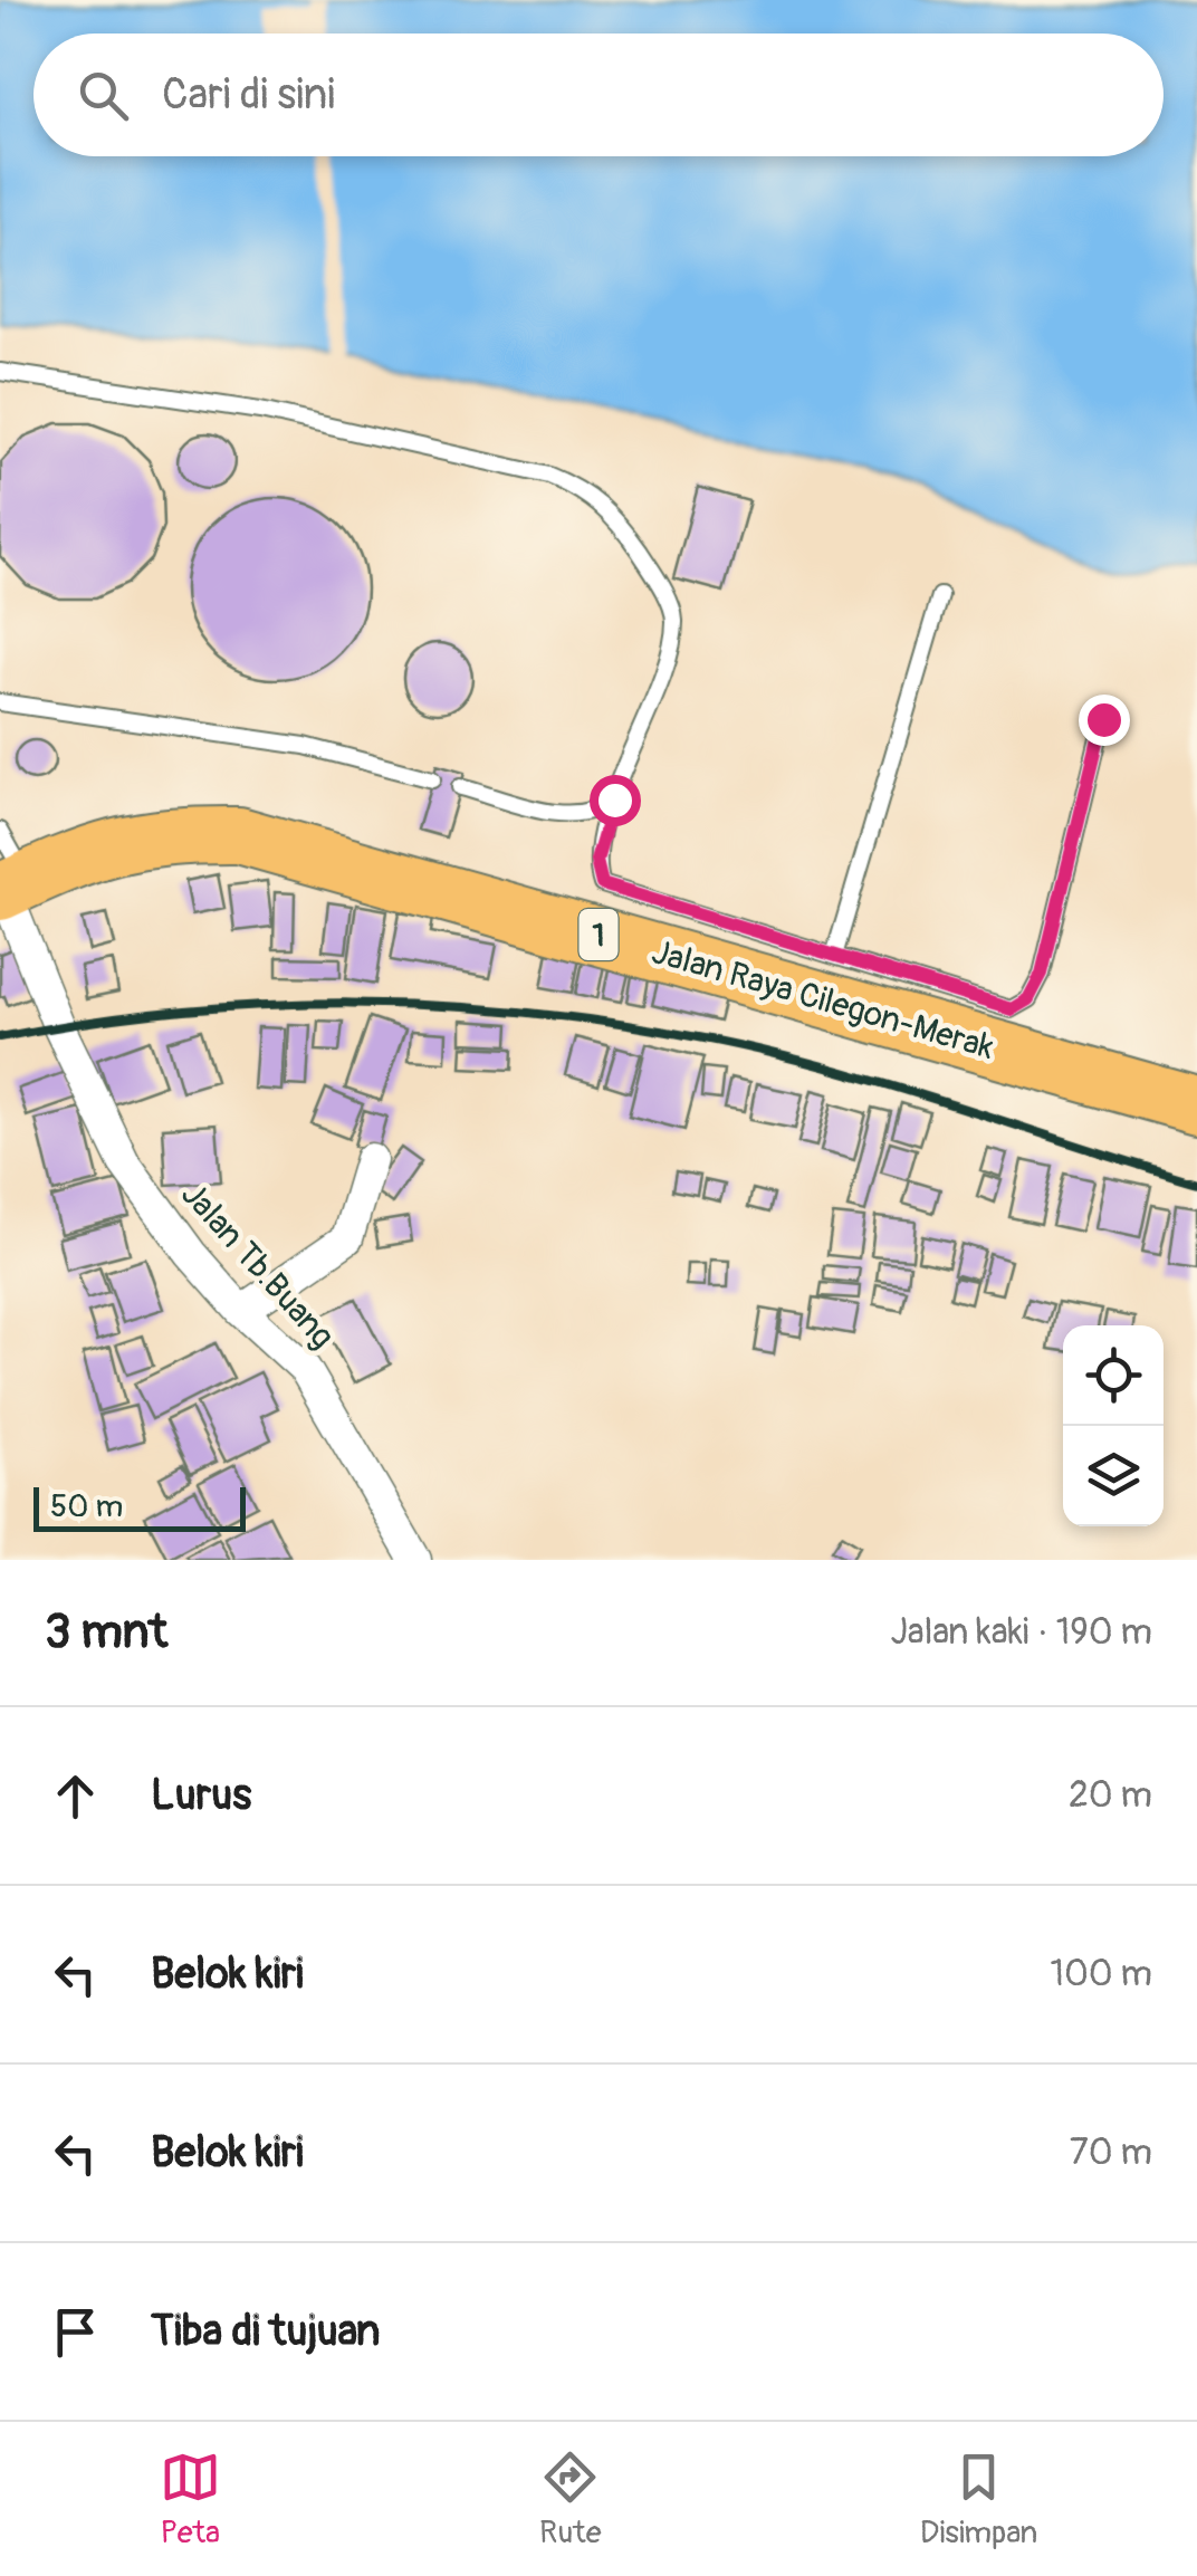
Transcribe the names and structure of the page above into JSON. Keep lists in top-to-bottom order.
{
  "streets": {
    "highway": ["1", "Jalan Raya Cilegon-Merak"],
    "street": ["Jalan Tb.Buang"]
  },
  "crossings": [
    ["Jalan Raya Cilegon-Merak", "Jalan Tb.Buang"]
  ],
  "scale_bar": "50 m",
  "page": {
    "search": "Cari di sini",
    "scale": "50 m",
    "heading": ["3 mnt", "Jalan kaki · 190 m"],
    "list": [
      ["Lurus", "20 m"],
      ["Belok kiri", "100 m"],
      ["Belok kiri", "70 m"],
      "Tiba di tujuan"
    ],
    "nav": ["Peta", "Rute", "Disimpan"]
  }
}
